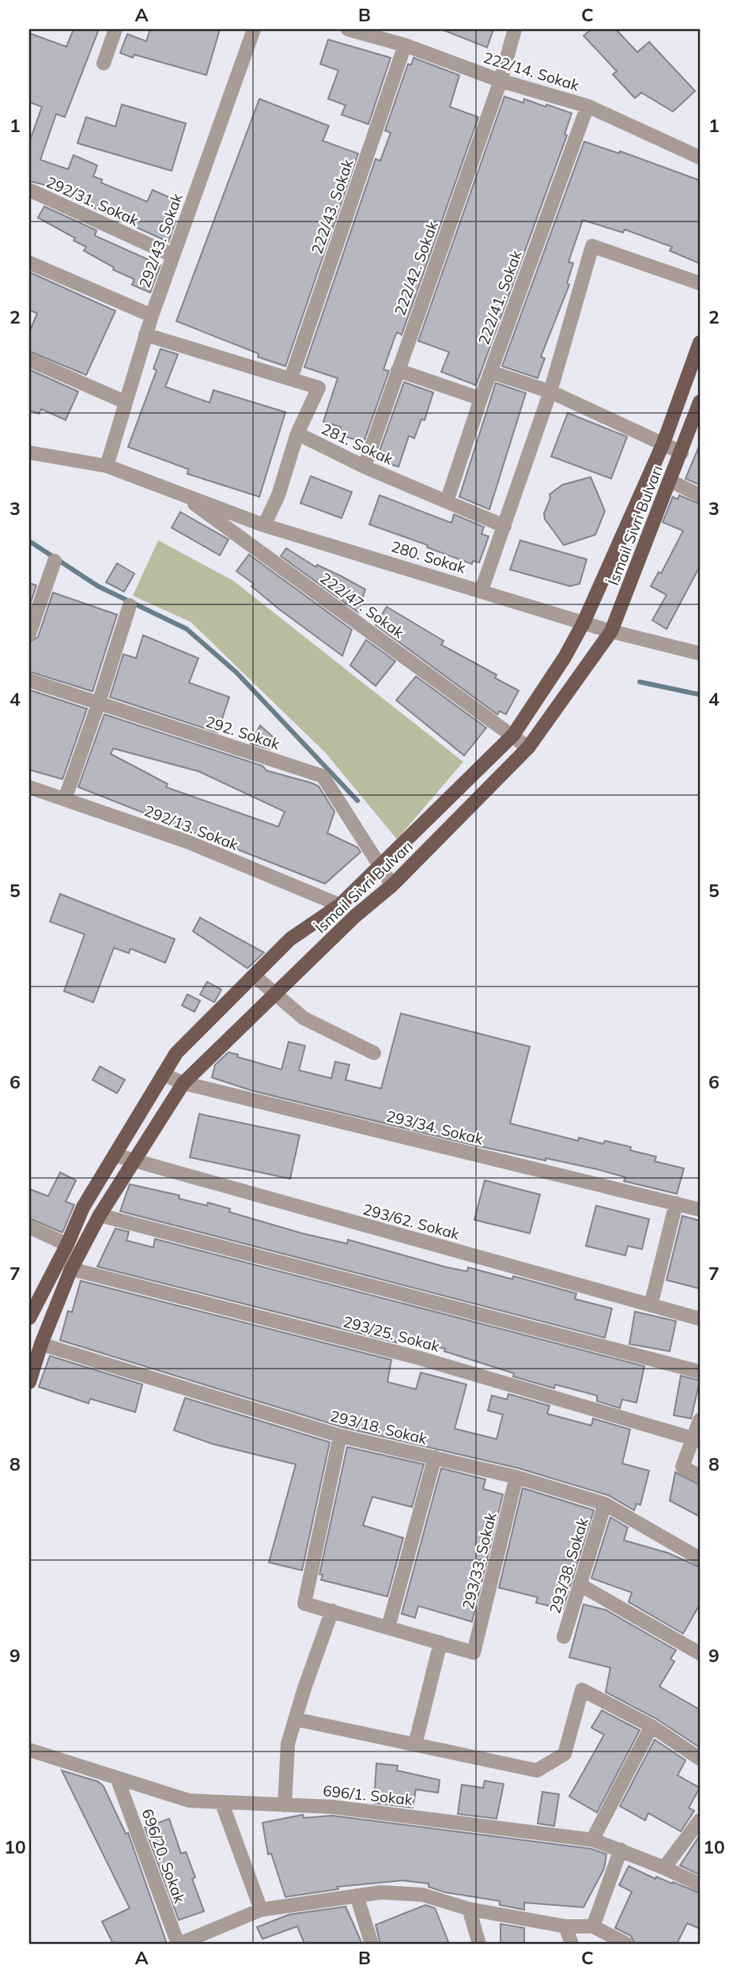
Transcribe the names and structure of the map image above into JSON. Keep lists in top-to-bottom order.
{
  "streets": {
    "main road": ["İsmail Sivri Bulvarı"],
    "street": [
      "222/14. Sokak",
      "292/31. Sokak",
      "222/43. Sokak",
      "292/43. Sokak",
      "222/42. Sokak",
      "222/41. Sokak",
      "281. Sokak",
      "280. Sokak",
      "222/47. Sokak",
      "292. Sokak",
      "292/13. Sokak",
      "293/34. Sokak",
      "293/62. Sokak",
      "293/25. Sokak",
      "293/18. Sokak",
      "293/33. Sokak",
      "293/38. Sokak",
      "696/1. Sokak",
      "696/20. Sokak"
    ]
  },
  "crossings": [
    ["222/14. Sokak", "222/43. Sokak"],
    ["222/14. Sokak", "222/42. Sokak"],
    ["222/14. Sokak", "222/41. Sokak"],
    ["292/31. Sokak", "292/43. Sokak"],
    ["222/43. Sokak", "281. Sokak"],
    ["292/43. Sokak", "280. Sokak"],
    ["222/42. Sokak", "281. Sokak"],
    ["222/41. Sokak", "281. Sokak"],
    ["İsmail Sivri Bulvarı", "280. Sokak"],
    ["İsmail Sivri Bulvarı", "222/47. Sokak"],
    ["İsmail Sivri Bulvarı", "292. Sokak"],
    ["İsmail Sivri Bulvarı", "292/13. Sokak"],
    ["İsmail Sivri Bulvarı", "293/34. Sokak"],
    ["İsmail Sivri Bulvarı", "293/62. Sokak"],
    ["İsmail Sivri Bulvarı", "293/25. Sokak"],
    ["İsmail Sivri Bulvarı", "293/18. Sokak"],
    ["280. Sokak", "222/47. Sokak"],
    ["293/18. Sokak", "293/33. Sokak"],
    ["293/18. Sokak", "293/38. Sokak"],
    ["696/1. Sokak", "696/20. Sokak"]
  ],
  "grid": {
    "columns": ["A", "B", "C"],
    "rows": [
      "1",
      "2",
      "3",
      "4",
      "5",
      "6",
      "7",
      "8",
      "9",
      "10"
    ]
  }
}
